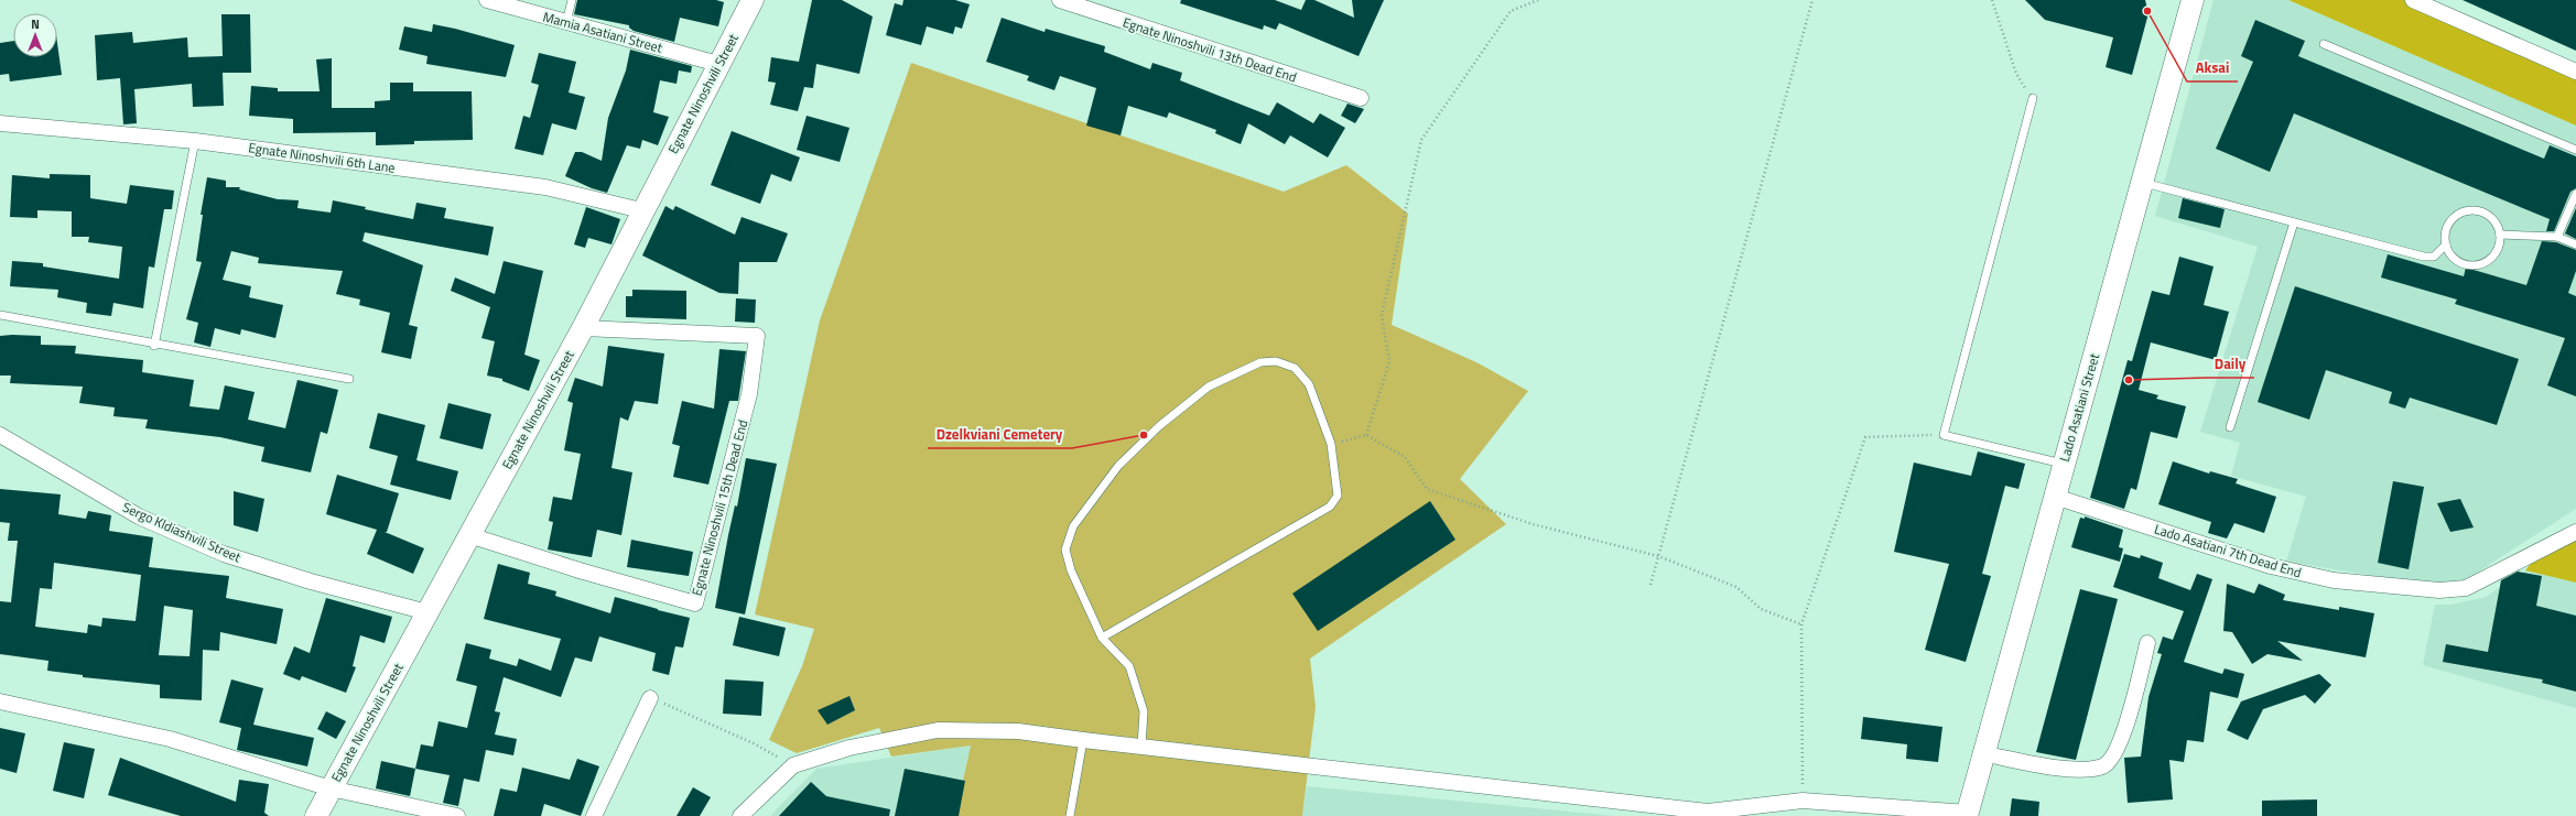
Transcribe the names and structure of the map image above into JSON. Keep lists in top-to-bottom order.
{
  "streets": {
    "main road": ["Egnate Ninoshvili Street", "Lado Asatiani Street"],
    "street": [
      "Mamia Asatiani Street",
      "Egnate Ninoshvili 13th Dead End",
      "Egnate Ninoshvili 6th Lane",
      "Egnate Ninoshvili 15th Dead End",
      "Sergo Kldiashvili Street",
      "Lado Asatiani 7th Dead End"
    ]
  },
  "crossings": [
    ["Mamia Asatiani Street", "Egnate Ninoshvili Street"],
    ["Egnate Ninoshvili Street", "Egnate Ninoshvili 6th Lane"],
    ["Egnate Ninoshvili Street", "Egnate Ninoshvili 15th Dead End"],
    ["Egnate Ninoshvili Street", "Sergo Kldiashvili Street"],
    ["Lado Asatiani Street", "Lado Asatiani 7th Dead End"]
  ],
  "places": ["Aksai", "Daily", "Dzelkviani Cemetery"],
  "north": "top"
}
